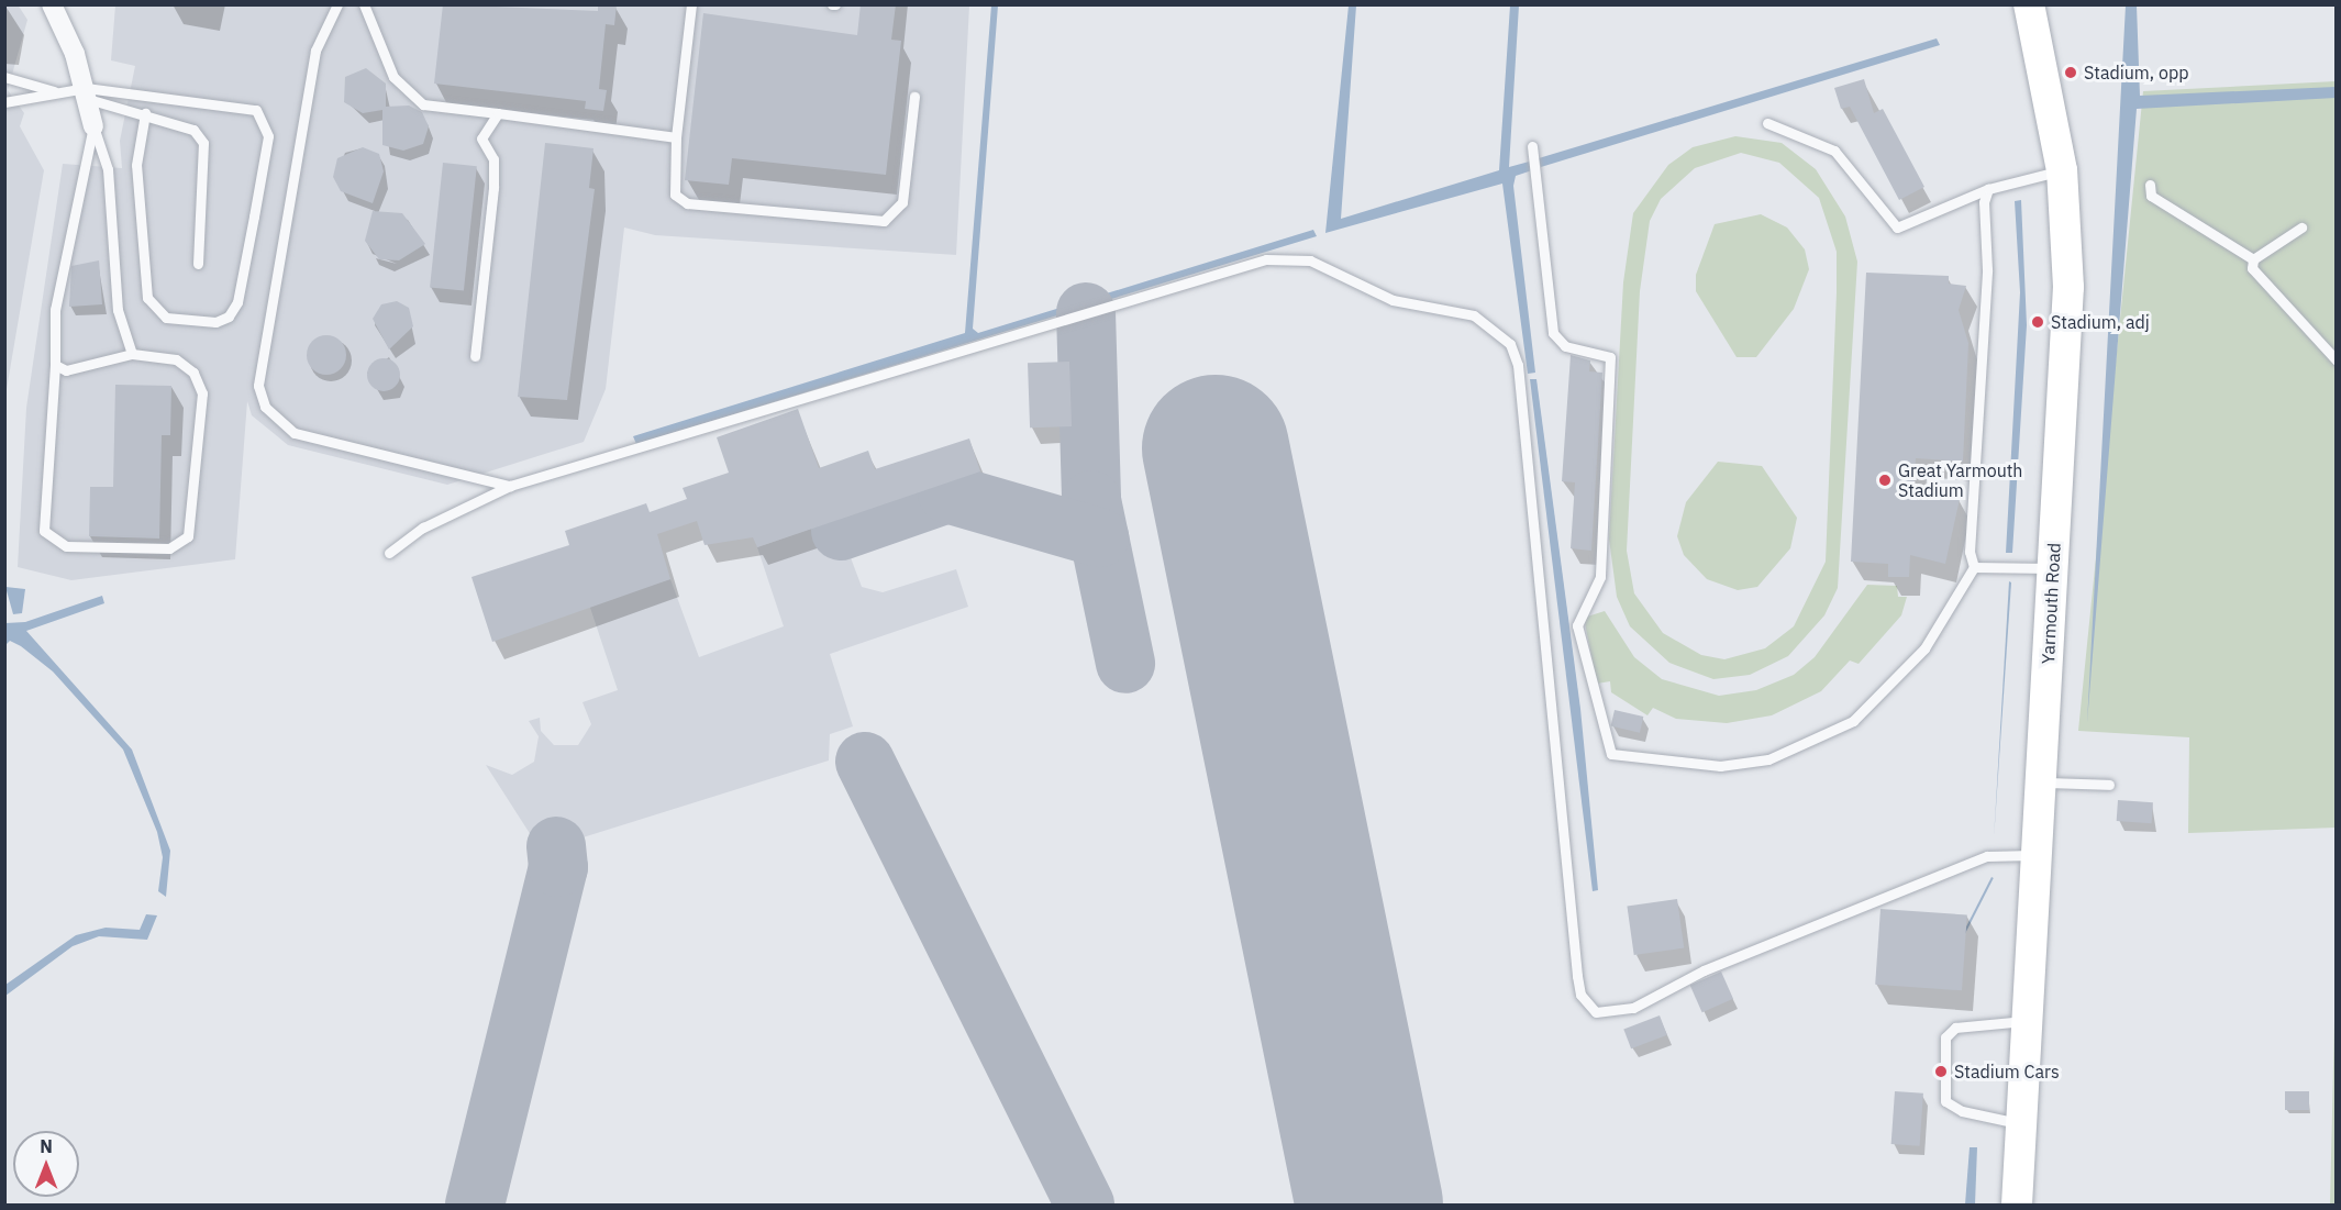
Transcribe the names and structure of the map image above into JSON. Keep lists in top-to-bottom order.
{
  "streets": {
    "main road": ["Yarmouth Road"]
  },
  "places": [
    "Stadium, opp",
    "Stadium, adj",
    "Great Yarmouth Stadium",
    "Stadium Cars"
  ],
  "north": "top"
}
